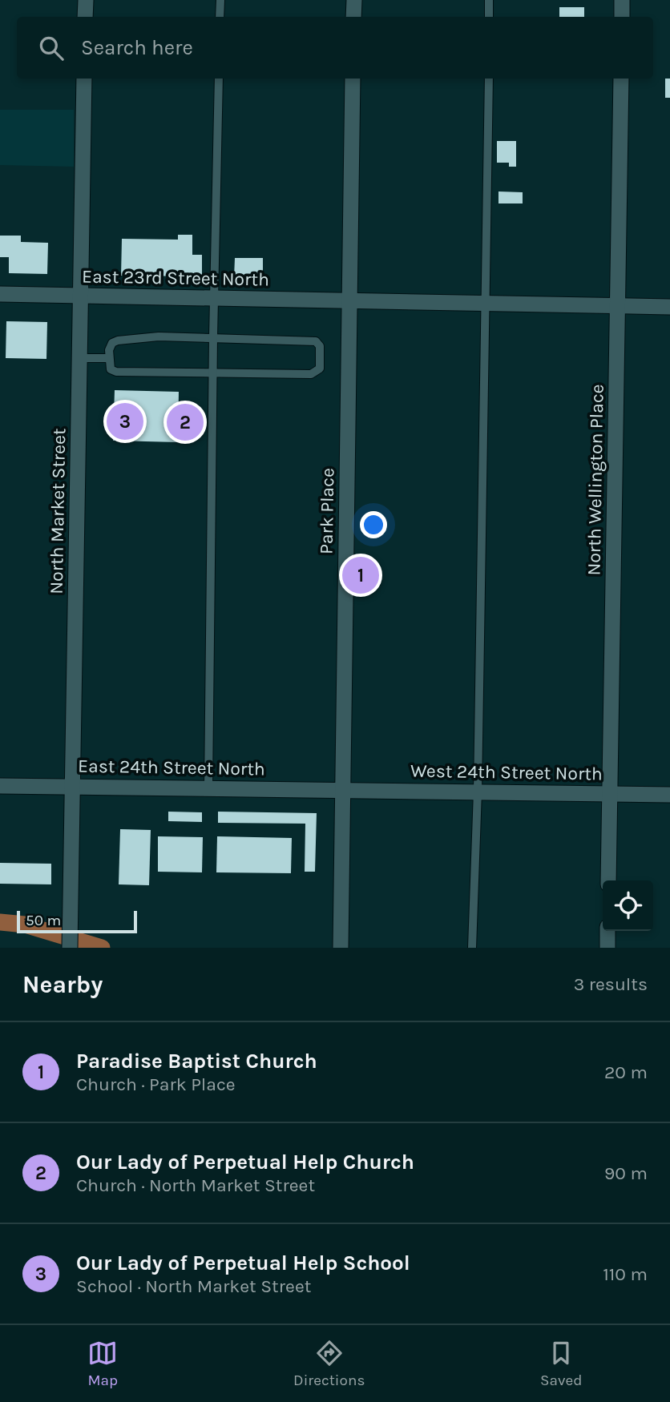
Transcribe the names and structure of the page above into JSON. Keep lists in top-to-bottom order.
{
  "streets": {
    "street": [
      "East 23rd Street North",
      "North Wellington Place",
      "North Market Street",
      "Park Place",
      "East 24th Street North",
      "West 24th Street North"
    ]
  },
  "crossings": [
    ["East 23rd Street North", "North Wellington Place"],
    ["East 23rd Street North", "North Market Street"],
    ["East 23rd Street North", "Park Place"],
    ["North Wellington Place", "West 24th Street North"],
    ["North Market Street", "East 24th Street North"],
    ["Park Place", "East 24th Street North"],
    ["Park Place", "West 24th Street North"],
    ["East 24th Street North", "West 24th Street North"]
  ],
  "scale_bar": "50 m",
  "page": {
    "search": "Search here",
    "pins": ["3", "2", "1"],
    "scale": "50 m",
    "heading": ["Nearby", "3 results"],
    "list": [
      {
        "mark": "1",
        "name": "Paradise Baptist Church",
        "note": "Church · Park Place",
        "value": "20 m"
      },
      {
        "mark": "2",
        "name": "Our Lady of Perpetual Help Church",
        "note": "Church · North Market Street",
        "value": "90 m"
      },
      {
        "mark": "3",
        "name": "Our Lady of Perpetual Help School",
        "note": "School · North Market Street",
        "value": "110 m"
      }
    ],
    "nav": ["Map", "Directions", "Saved"]
  }
}
